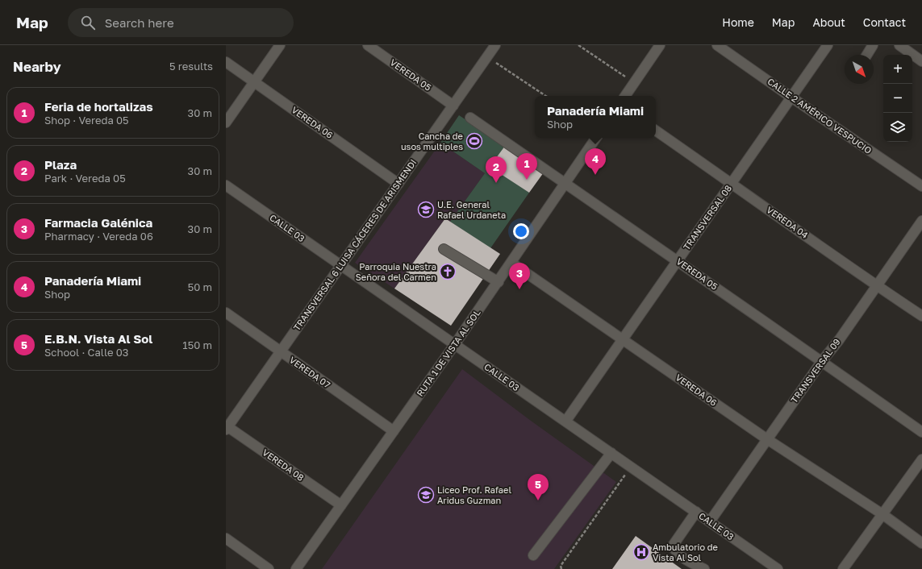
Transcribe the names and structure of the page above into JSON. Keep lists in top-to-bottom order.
{
  "streets": {
    "street": [
      "VEREDA 05",
      "CALLE 2 AMÉRICO VESPUCIO",
      "VEREDA 06",
      "TRANSVERSAL 08",
      "VEREDA 04",
      "CALLE 03",
      "TRANSVERSAL 6 LUISA CÁCERES DE ARISMENDI",
      "RUTA 1 DE VISTA AL SOL",
      "TRANSVERSAL 09",
      "VEREDA 07",
      "VEREDA 08"
    ]
  },
  "crossings": [
    ["VEREDA 05", "TRANSVERSAL 08"],
    ["VEREDA 05", "TRANSVERSAL 6 LUISA CÁCERES DE ARISMENDI"],
    ["VEREDA 05", "RUTA 1 DE VISTA AL SOL"],
    ["VEREDA 05", "TRANSVERSAL 09"],
    ["CALLE 2 AMÉRICO VESPUCIO", "TRANSVERSAL 08"],
    ["VEREDA 06", "TRANSVERSAL 08"],
    ["VEREDA 06", "TRANSVERSAL 6 LUISA CÁCERES DE ARISMENDI"],
    ["VEREDA 06", "RUTA 1 DE VISTA AL SOL"],
    ["VEREDA 06", "TRANSVERSAL 09"],
    ["TRANSVERSAL 08", "VEREDA 04"],
    ["TRANSVERSAL 08", "CALLE 03"],
    ["VEREDA 04", "TRANSVERSAL 09"],
    ["CALLE 03", "TRANSVERSAL 6 LUISA CÁCERES DE ARISMENDI"],
    ["CALLE 03", "RUTA 1 DE VISTA AL SOL"],
    ["CALLE 03", "TRANSVERSAL 09"],
    ["TRANSVERSAL 6 LUISA CÁCERES DE ARISMENDI", "VEREDA 07"],
    ["TRANSVERSAL 6 LUISA CÁCERES DE ARISMENDI", "VEREDA 08"],
    ["RUTA 1 DE VISTA AL SOL", "VEREDA 07"],
    ["RUTA 1 DE VISTA AL SOL", "VEREDA 08"]
  ],
  "places": {
    "sports": ["Cancha de usos multiples"],
    "school or university": ["U.E. General Rafael Urdaneta", "Liceo Prof. Rafael Aridus Guzman"],
    "church": ["Parroquia Nuestra Señora del Carmen"],
    "hospital": ["Ambulatorio de Vista Al Sol"]
  },
  "north": "bottom right",
  "page": {
    "header": "Map",
    "search": "Search here",
    "nav": [
      "Home",
      "Map",
      "About",
      "Contact"
    ],
    "heading": ["Nearby", "5 results"],
    "map_buttons": ["+", "−"],
    "list": [
      {
        "mark": "1",
        "name": "Feria de hortalizas",
        "note": "Shop · Vereda 05",
        "value": "30 m"
      },
      {
        "mark": "2",
        "name": "Plaza",
        "note": "Park · Vereda 05",
        "value": "30 m"
      },
      {
        "mark": "3",
        "name": "Farmacia Galénica",
        "note": "Pharmacy · Vereda 06",
        "value": "30 m"
      },
      {
        "mark": "4",
        "name": "Panadería Miami",
        "note": "Shop",
        "value": "50 m"
      },
      {
        "mark": "5",
        "name": "E.B.N. Vista Al Sol",
        "note": "School · Calle 03",
        "value": "150 m"
      }
    ],
    "popup": ["Panadería Miami", "Shop"],
    "pins": [
      "4",
      "1",
      "2",
      "3",
      "5"
    ]
  }
}
